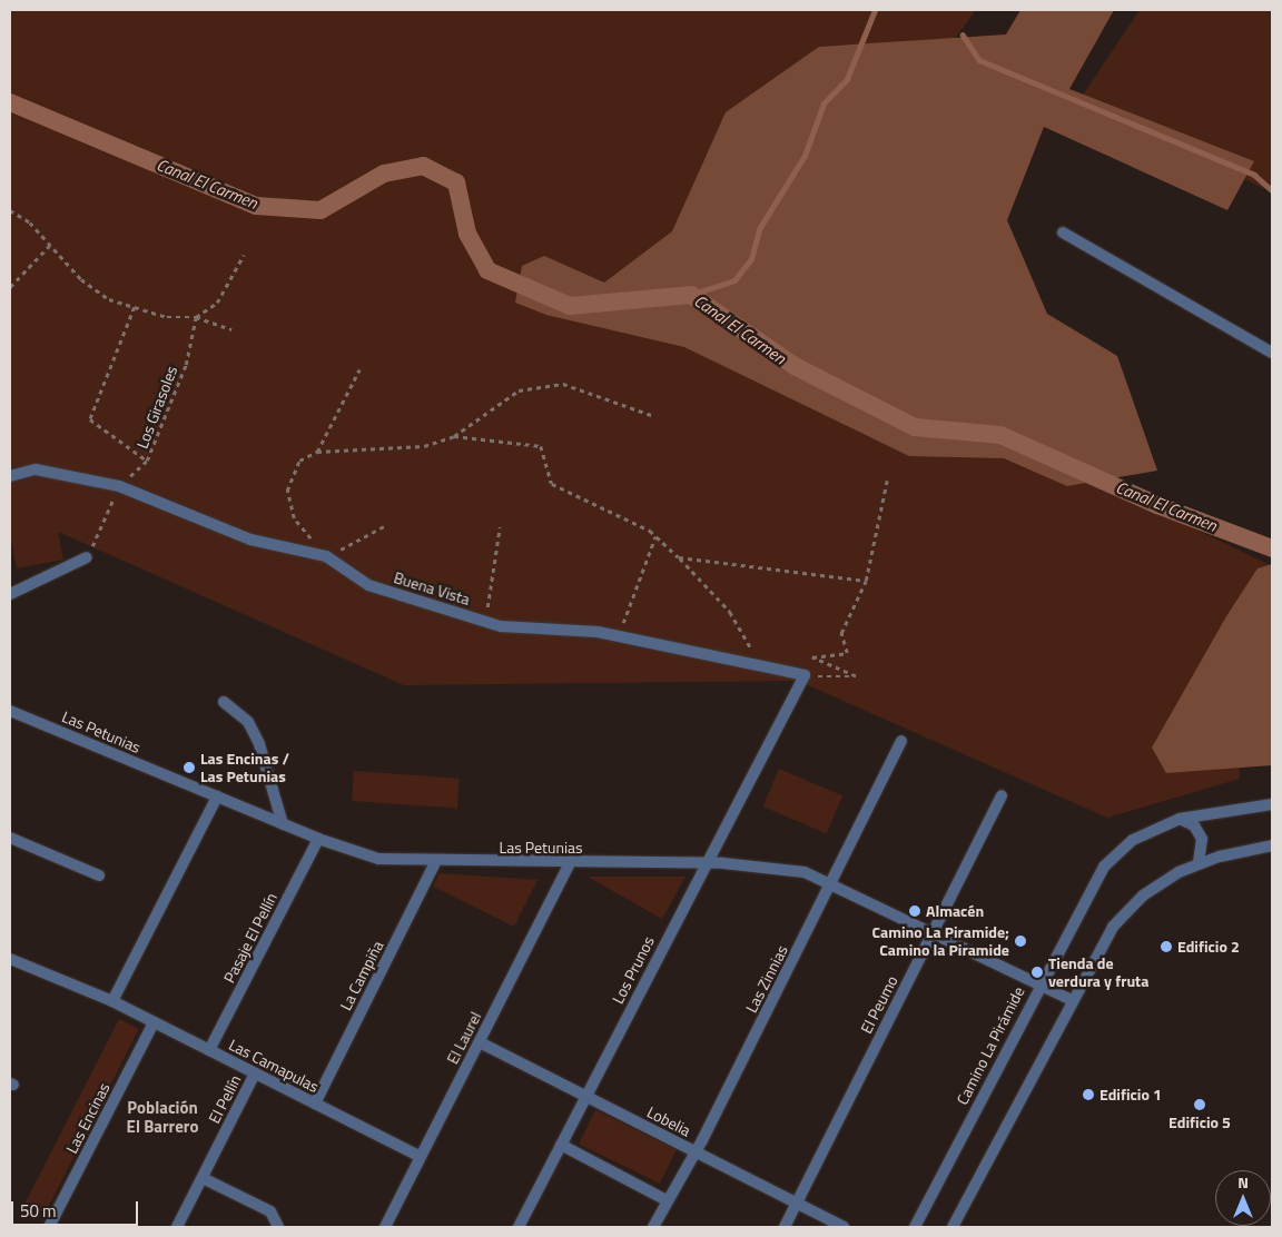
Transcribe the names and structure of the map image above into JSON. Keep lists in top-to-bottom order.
{
  "streets": {
    "street": [
      "Buena Vista",
      "Las Petunias",
      "Pasaje El Pellín",
      "Los Prunos",
      "La Campiña",
      "Las Zinnias",
      "El Peumo",
      "El Laurel",
      "Camino La Pirámide",
      "Las Camapulas",
      "El Pellín",
      "Las Encinas",
      "Lobelia"
    ],
    "path": ["Los Girasoles"]
  },
  "crossings": [
    ["Los Girasoles", "Buena Vista"],
    ["Buena Vista", "Los Prunos"],
    ["Las Petunias", "Pasaje El Pellín"],
    ["Las Petunias", "Los Prunos"],
    ["Las Petunias", "La Campiña"],
    ["Las Petunias", "Las Zinnias"],
    ["Las Petunias", "El Peumo"],
    ["Las Petunias", "El Laurel"],
    ["Las Petunias", "Camino La Pirámide"],
    ["Pasaje El Pellín", "Las Camapulas"],
    ["Los Prunos", "Lobelia"],
    ["La Campiña", "Las Camapulas"],
    ["Las Zinnias", "Lobelia"],
    ["El Peumo", "Lobelia"],
    ["El Laurel", "Las Camapulas"],
    ["El Laurel", "Lobelia"],
    ["Las Camapulas", "El Pellín"],
    ["Las Camapulas", "Las Encinas"]
  ],
  "districts": ["Población El Barrero"],
  "water": ["Canal El Carmen"],
  "places": [
    "Las Encinas / Las Petunias",
    "Almacén",
    "Camino La Piramide; Camino la Piramide",
    "Edificio 2",
    "Tienda de verdura y fruta",
    "Edificio 1",
    "Edificio 5"
  ],
  "scale_bar": "50 m",
  "north": "top"
}
